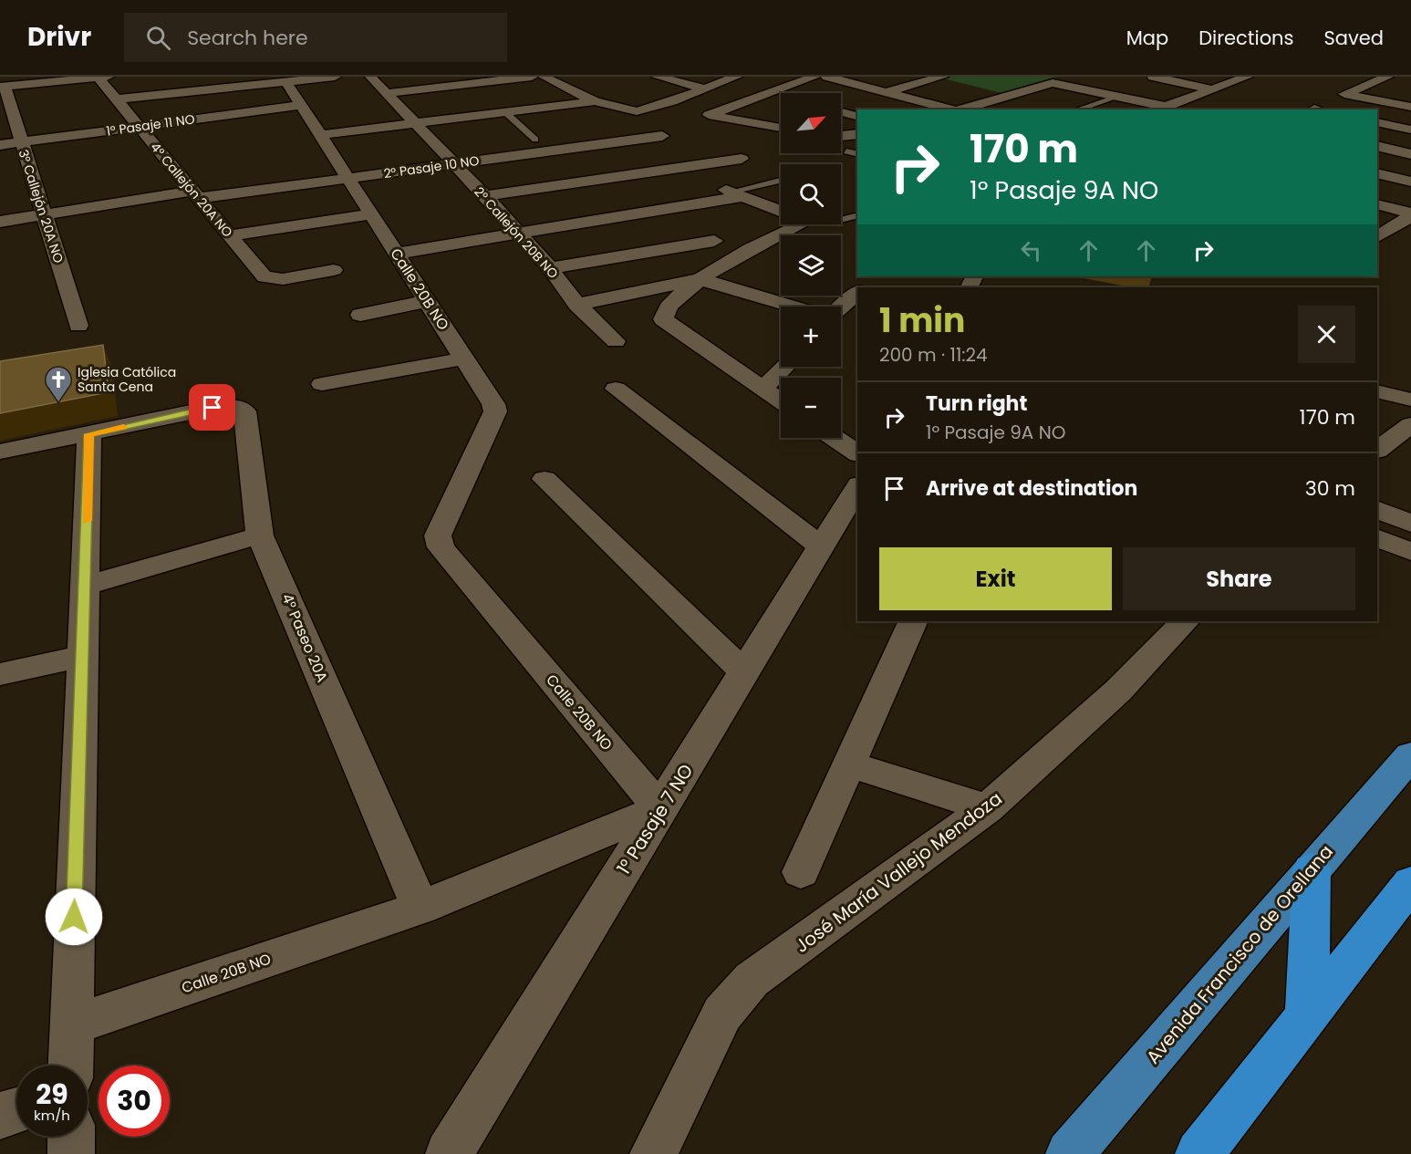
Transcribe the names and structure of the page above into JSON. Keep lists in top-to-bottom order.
{
  "streets": {
    "main road": ["Avenida Francisco de Orellana"],
    "street": [
      "1° Pasaje 11 NO",
      "2° Pasaje 10 NO",
      "4° Callejón 20A NO",
      "3° Callejón 20A NO",
      "2° Callejón 20B NO",
      "Calle 20B NO",
      "4° Paseo 20A",
      "1° Pasaje 7 NO",
      "José María Vallejo Mendoza"
    ]
  },
  "crossings": [
    ["1° Pasaje 11 NO", "4° Callejón 20A NO"],
    ["1° Pasaje 11 NO", "3° Callejón 20A NO"],
    ["1° Pasaje 11 NO", "Calle 20B NO"],
    ["2° Pasaje 10 NO", "4° Callejón 20A NO"],
    ["2° Pasaje 10 NO", "3° Callejón 20A NO"],
    ["2° Pasaje 10 NO", "2° Callejón 20B NO"],
    ["2° Pasaje 10 NO", "Calle 20B NO"],
    ["Calle 20B NO", "4° Paseo 20A"],
    ["Calle 20B NO", "1° Pasaje 7 NO"]
  ],
  "places": {
    "church": ["Iglesia Católica Santa Cena"]
  },
  "north": "top right",
  "page": {
    "header": "Drivr",
    "search": "Search here",
    "nav": ["Map", "Directions", "Saved"],
    "map_buttons": ["+", "−"],
    "turn": ["170 m", "1º Pasaje 9A NO"],
    "heading": ["1 min", "200 m · 11:24"],
    "list": [
      {
        "name": "Turn right",
        "note": "1º Pasaje 9A NO",
        "value": "170 m"
      },
      {
        "name": "Arrive at destination",
        "value": "30 m"
      }
    ],
    "buttons": ["Exit", "Share"],
    "speed": "29 km/h",
    "limit": "30"
  }
}
